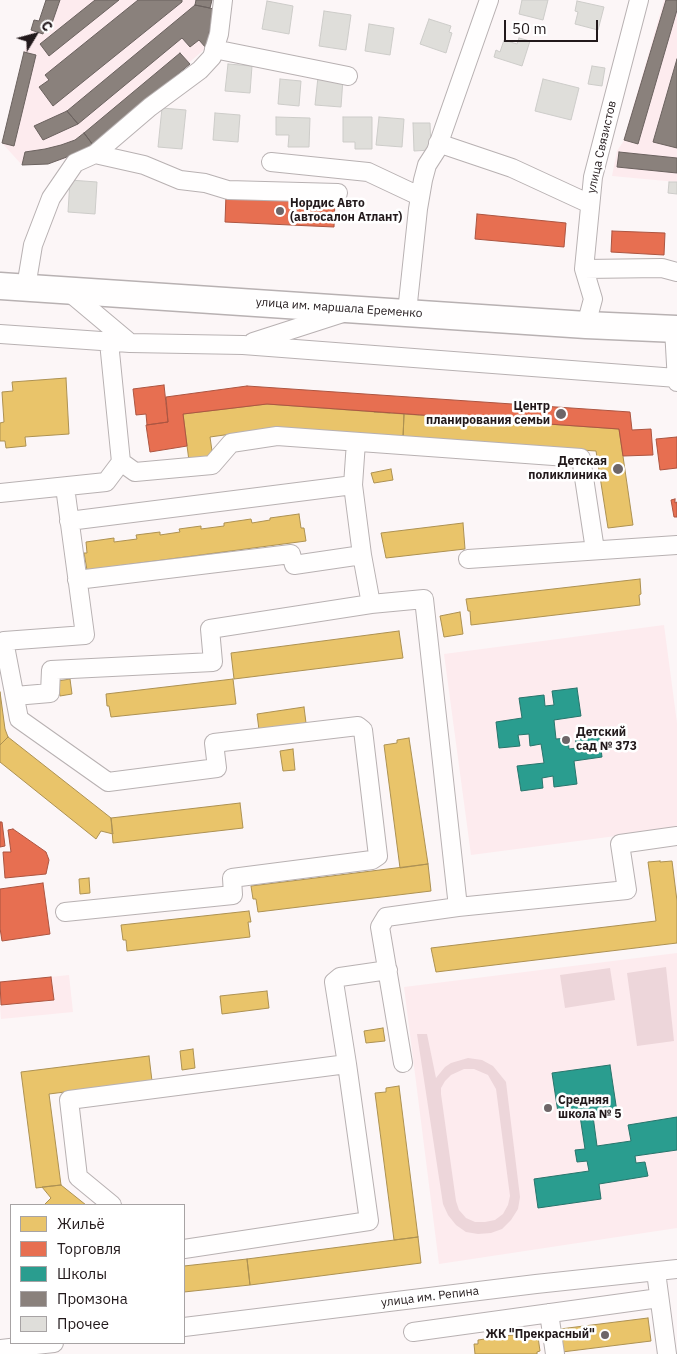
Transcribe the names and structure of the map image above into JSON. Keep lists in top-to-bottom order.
{
  "streets": {
    "highway": ["улица им. маршала Еременко"],
    "street": ["улица Связистов", "улица им. Репина"]
  },
  "crossings": [
    ["улица Связистов", "улица им. маршала Еременко"]
  ],
  "places": [
    "Нордис Авто (автосалон Атлант)",
    "Центр планирования семьи",
    "Детская поликлиника",
    "Детский сад № 373",
    "Средняя школа № 5",
    "ЖК \"Прекрасный\""
  ],
  "legend": [
    "Жильё",
    "Торговля",
    "Школы",
    "Промзона",
    "Прочее"
  ],
  "scale_bar": "50 m",
  "north": "top right"
}
